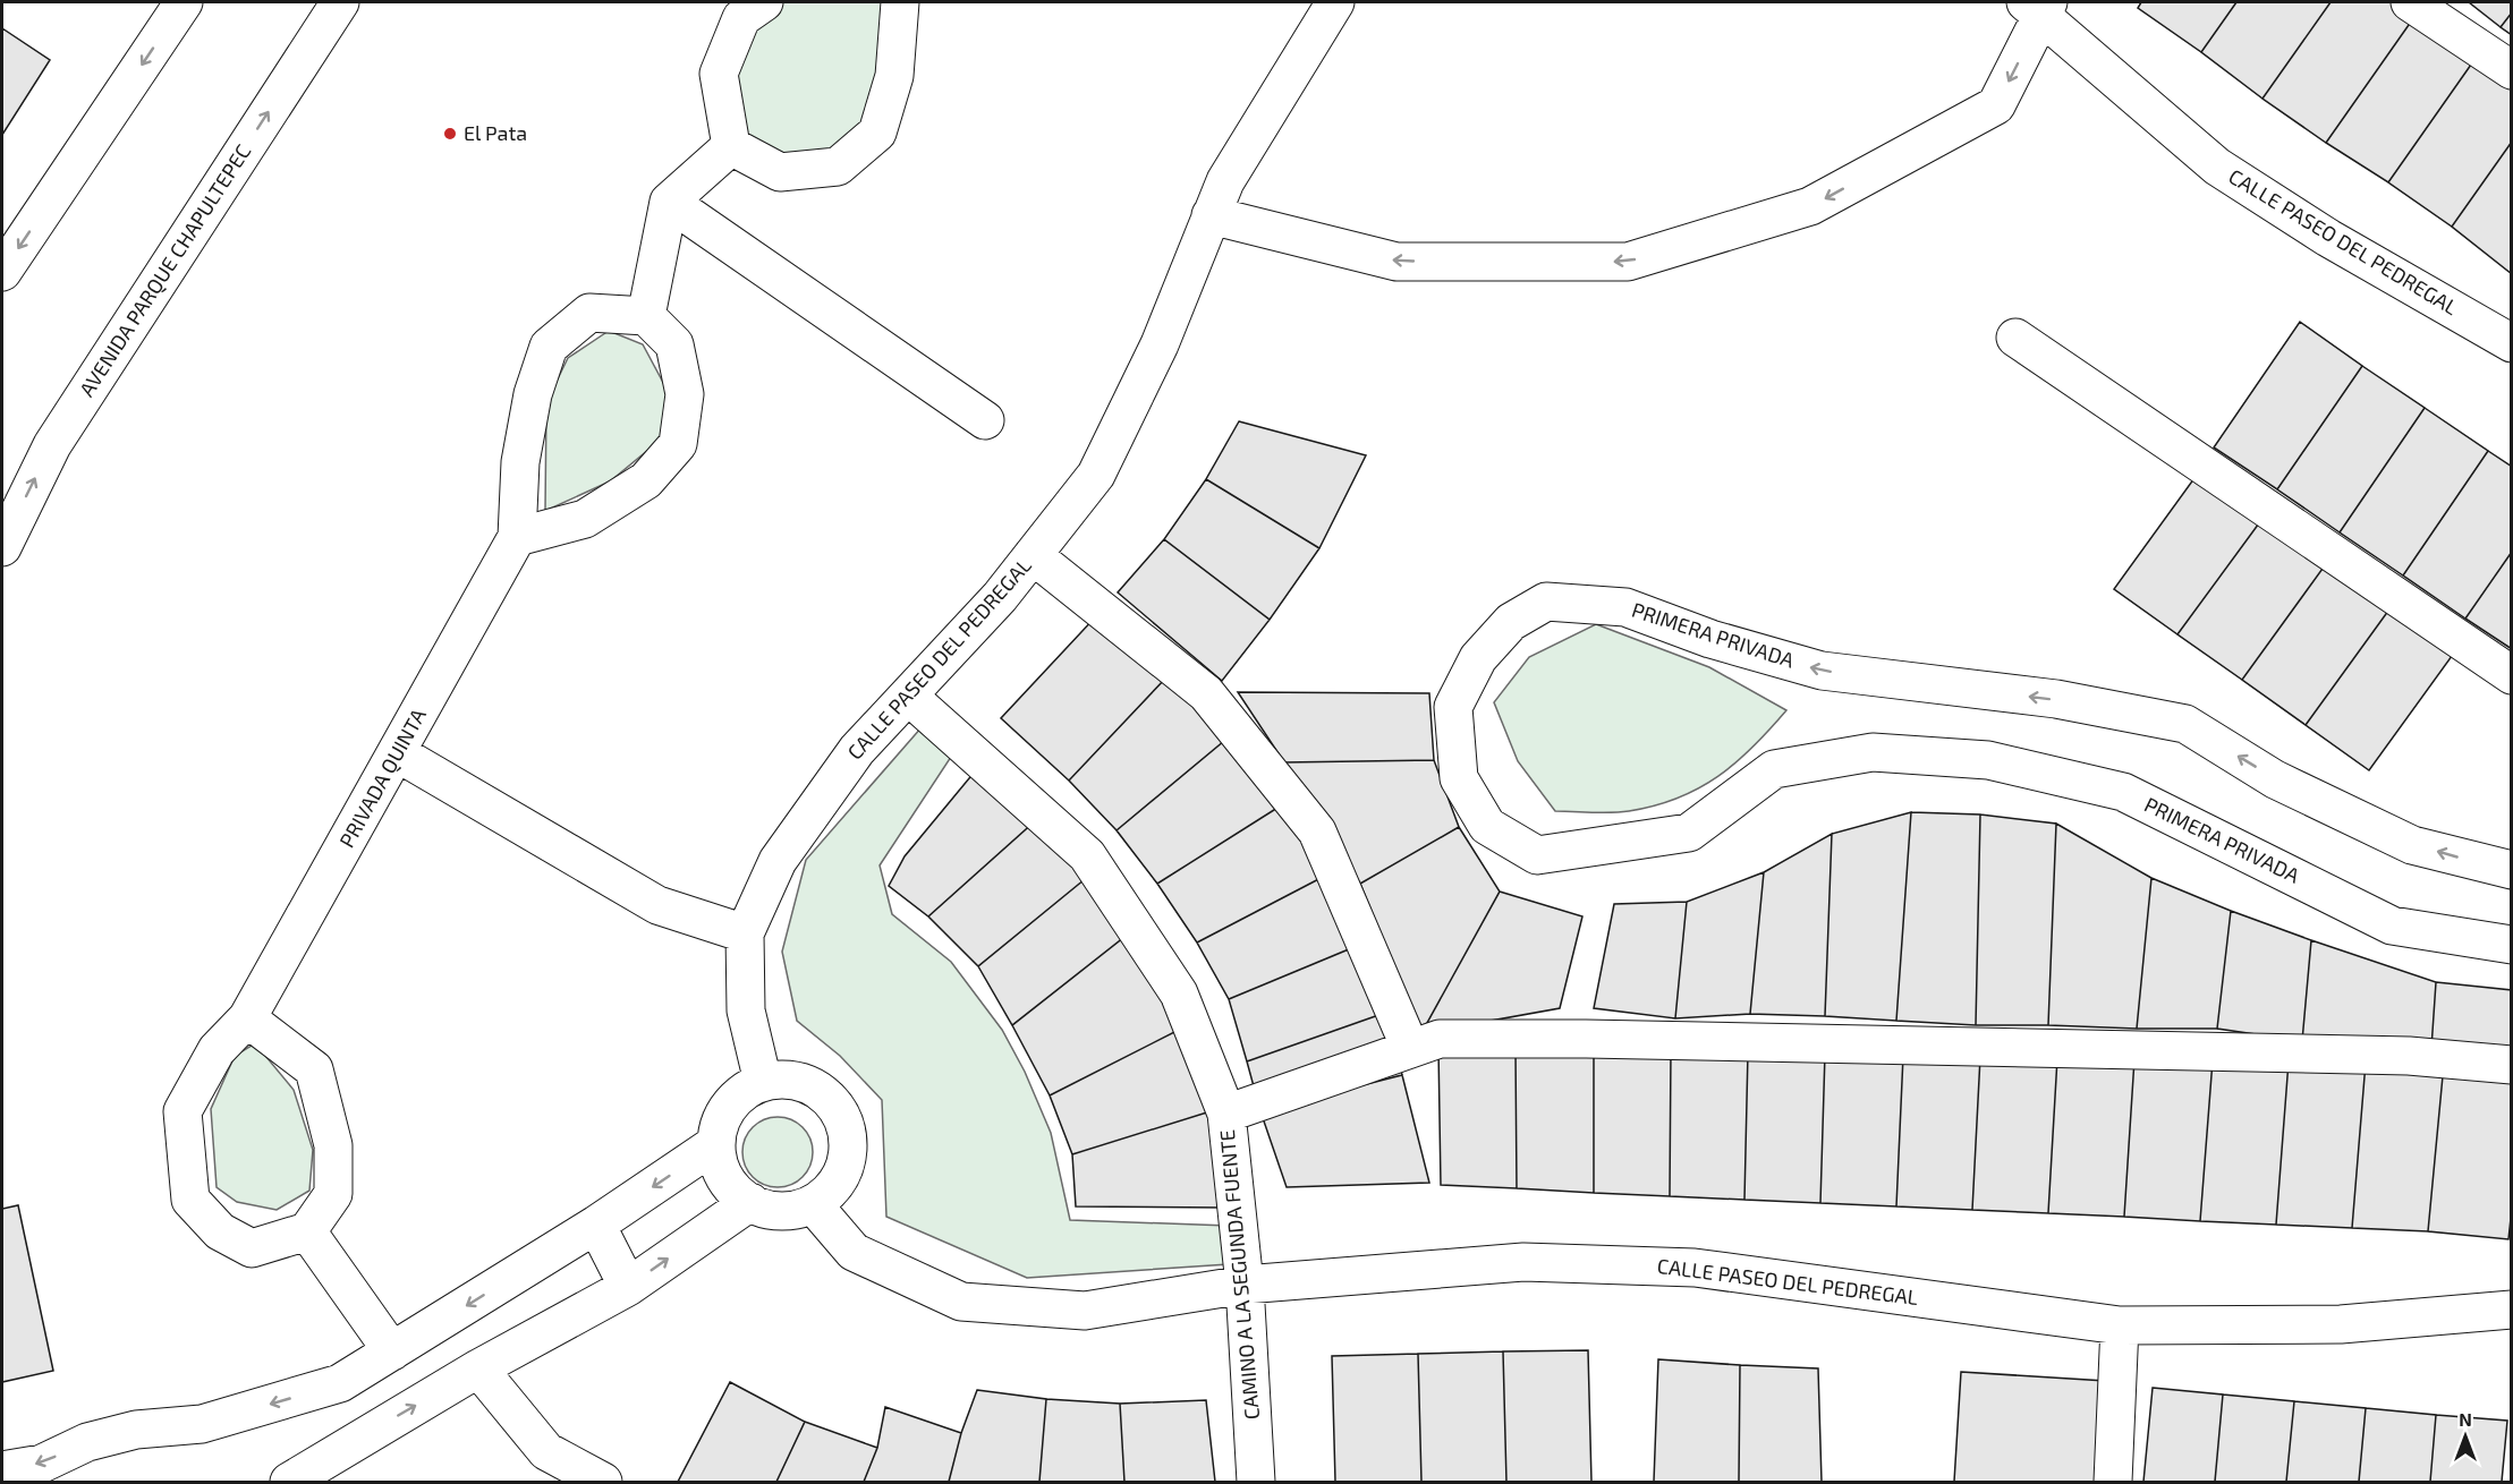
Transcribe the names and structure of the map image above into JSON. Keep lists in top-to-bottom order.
{
  "streets": {
    "street": [
      "CALLE PASEO DEL PEDREGAL",
      "AVENIDA PARQUE CHAPULTEPEC",
      "PRIMERA PRIVADA",
      "PRIVADA QUINTA",
      "CAMINO A LA SEGUNDA FUENTE"
    ]
  },
  "crossings": [
    ["CALLE PASEO DEL PEDREGAL", "CAMINO A LA SEGUNDA FUENTE"]
  ],
  "places": ["El Pata"],
  "north": "top"
}
